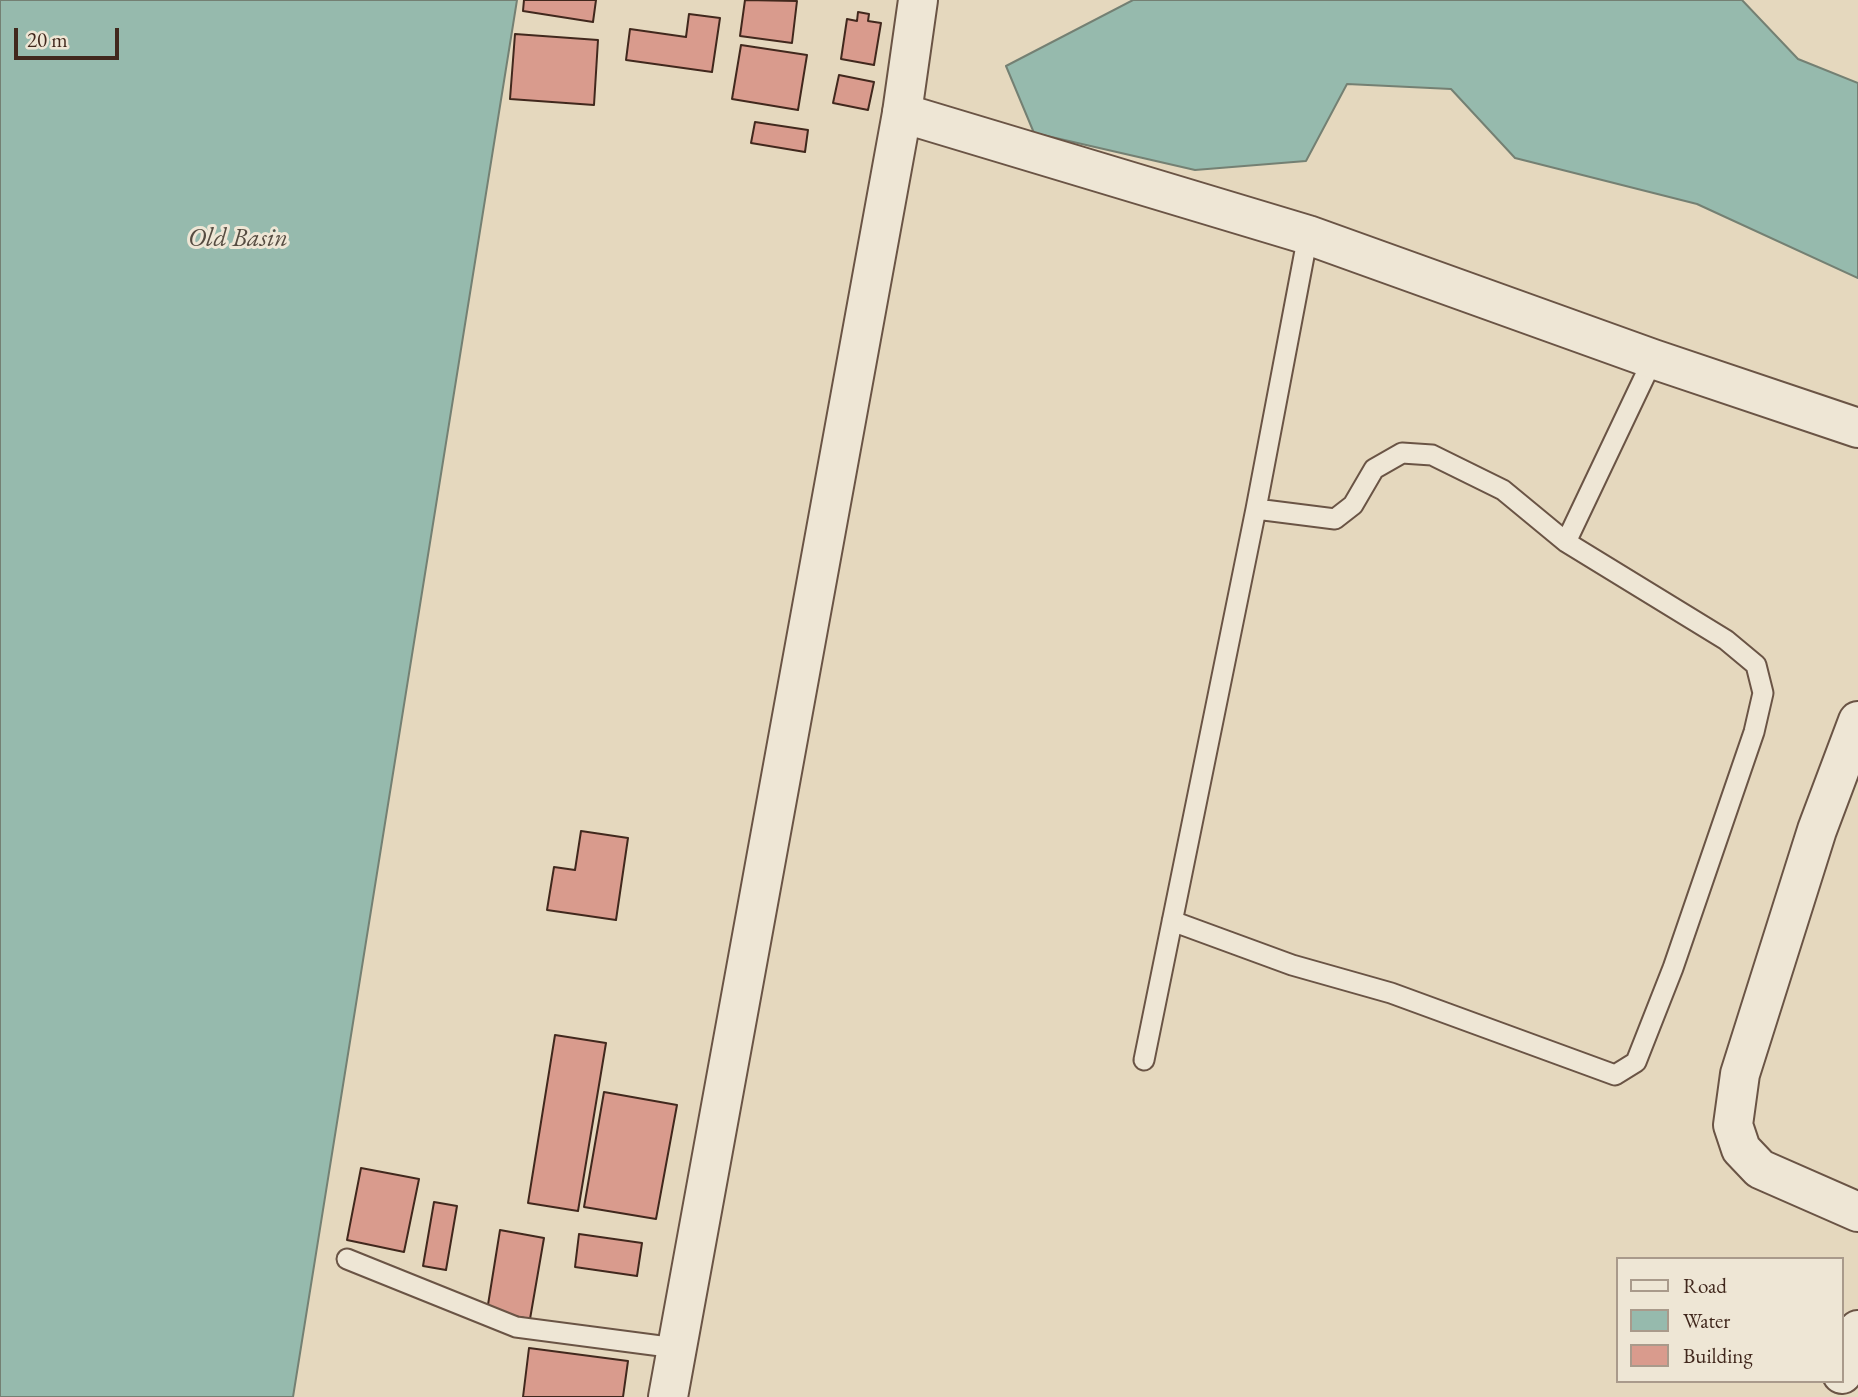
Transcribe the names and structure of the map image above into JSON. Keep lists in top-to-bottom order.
{
  "water": ["Old Basin"],
  "legend": ["Road", "Water", "Building"],
  "scale_bar": "20 m"
}
